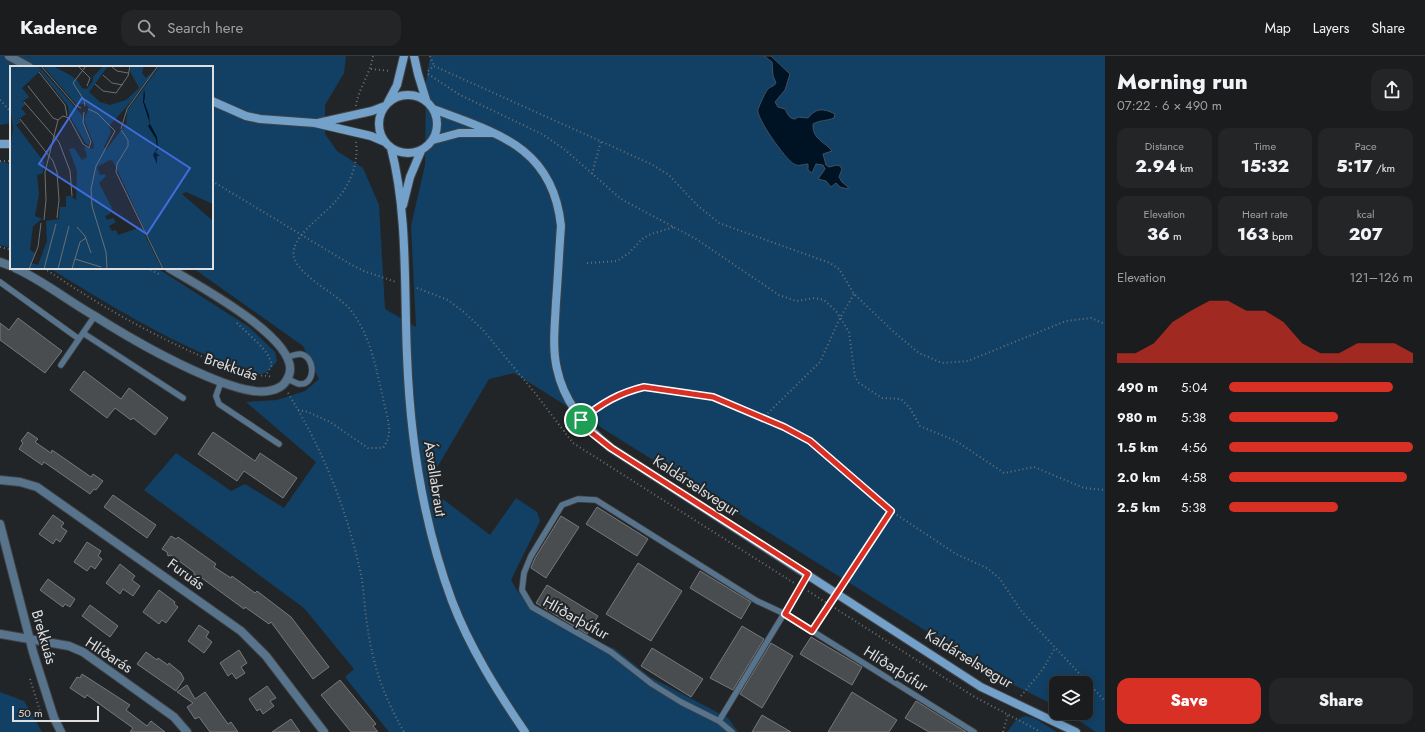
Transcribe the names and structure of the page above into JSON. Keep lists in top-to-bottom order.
{
  "streets": {
    "main road": ["Ásvallabraut", "Kaldárselsvegur"],
    "street": ["Brekkuás", "Furuás", "Hlíðarás"],
    "lane": ["Hlíðarþúfur"]
  },
  "crossings": [
    ["Brekkuás", "Hlíðarás"],
    ["Ásvallabraut", "Kaldárselsvegur"]
  ],
  "scale_bar": "50 m",
  "page": {
    "header": "Kadence",
    "search": "Search here",
    "nav": ["Map", "Layers", "Share"],
    "heading": ["Morning run", "07:22 · 6 × 490 m"],
    "stats": [
      ["Distance", "2.94 km"],
      ["Time", "15:32"],
      ["Pace", "5:17 /km"],
      ["Elevation", "36 m"],
      ["Heart rate", "163 bpm"],
      ["kcal", "207"]
    ],
    "chart": ["Elevation", "121–126 m"],
    "list": [
      {
        "name": "490 m",
        "note": "5:04"
      },
      {
        "name": "980 m",
        "note": "5:38"
      },
      {
        "name": "1.5 km",
        "note": "4:56"
      },
      {
        "name": "2.0 km",
        "note": "4:58"
      },
      {
        "name": "2.5 km",
        "note": "5:38"
      }
    ],
    "buttons": ["Save", "Share"],
    "scale": "50 m"
  }
}
